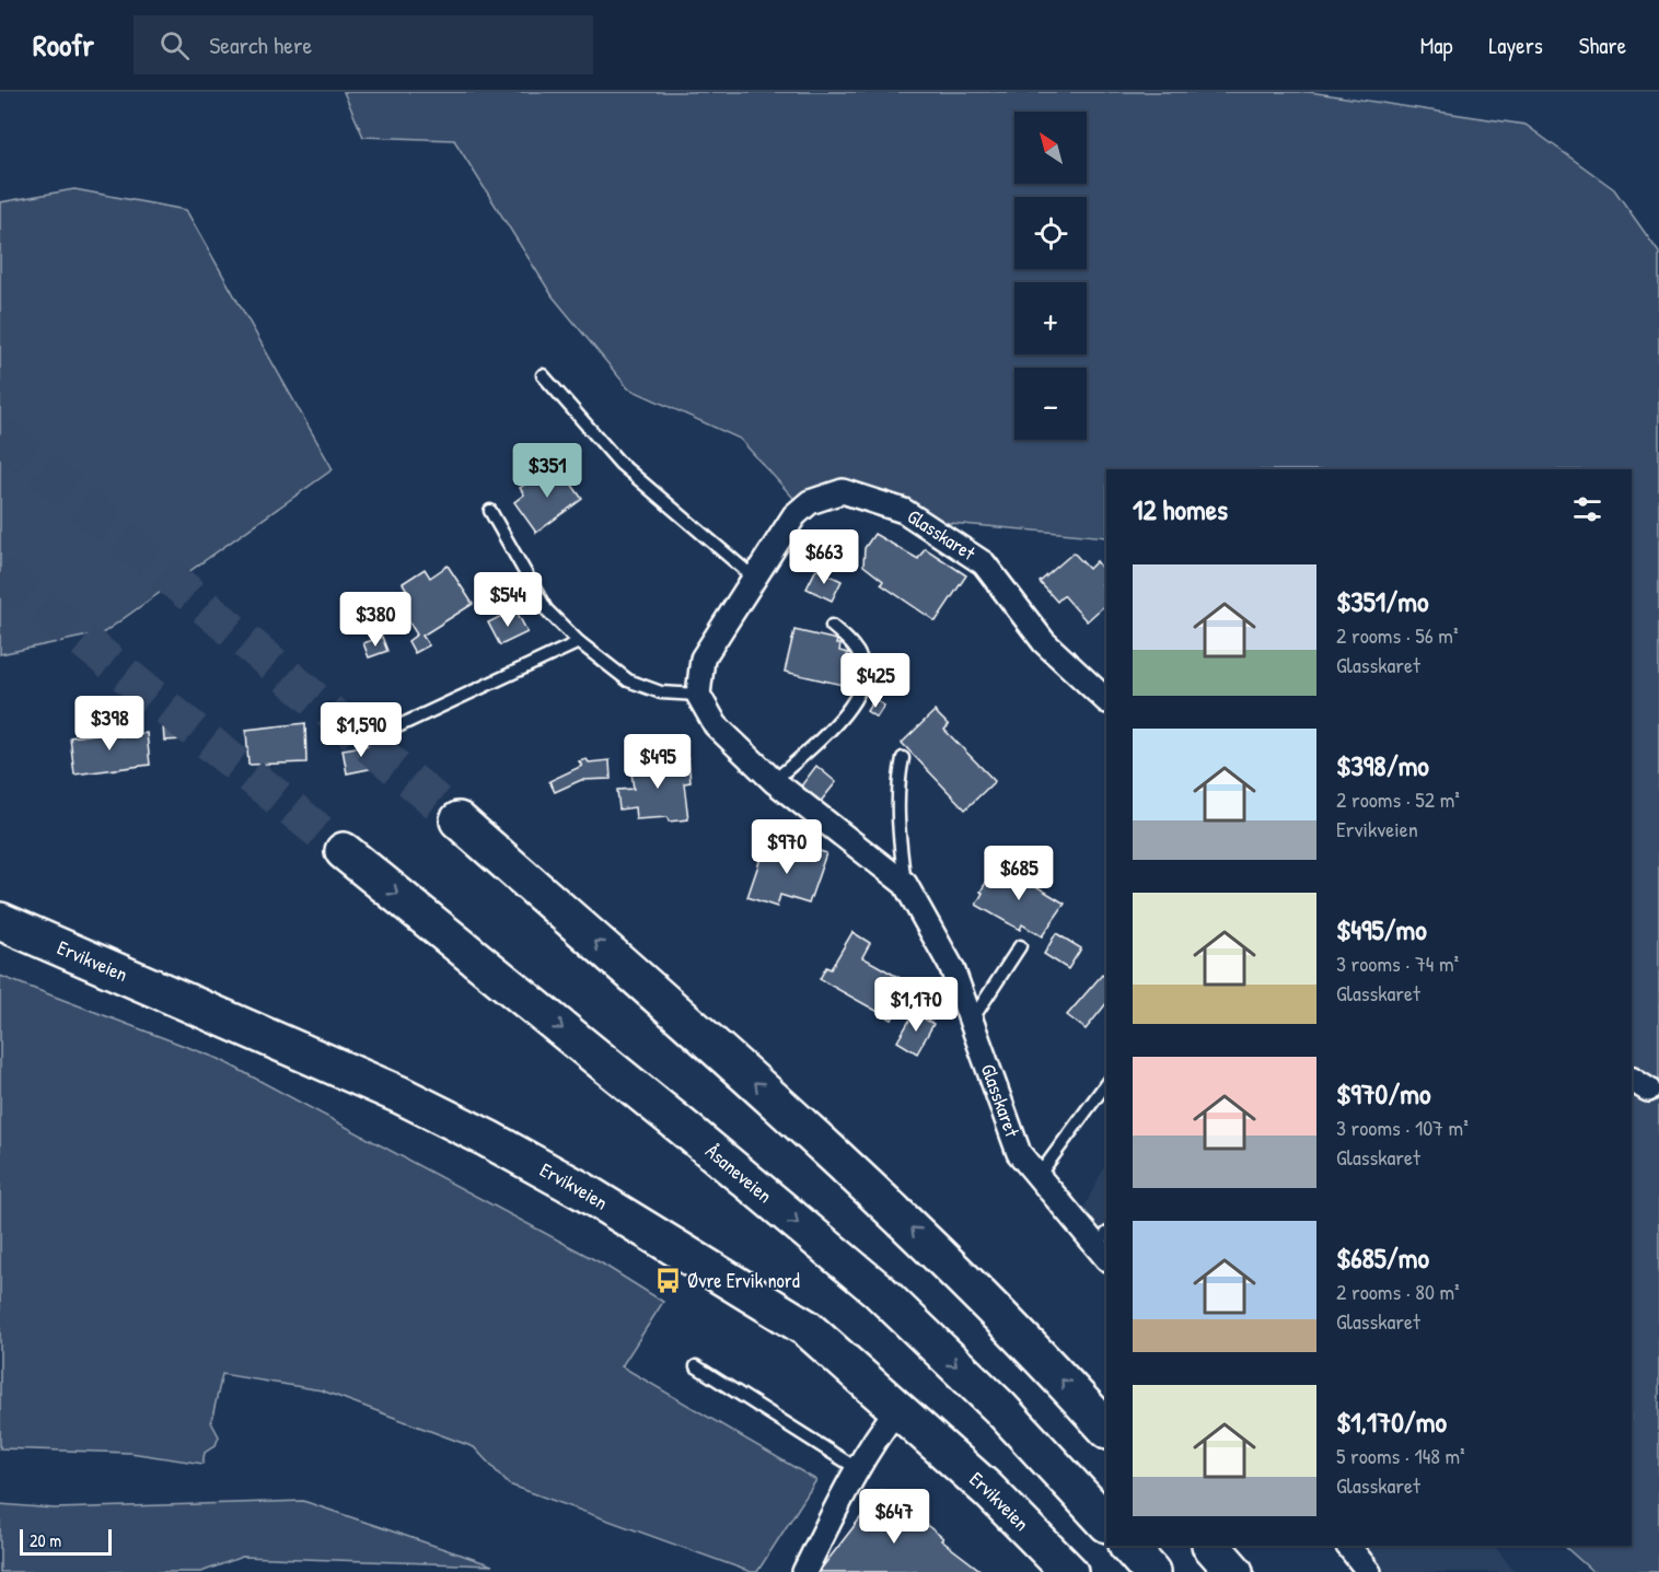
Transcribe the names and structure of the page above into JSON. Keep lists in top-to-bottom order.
{
  "streets": {
    "main road": ["Ervikveien", "Åsaneveien"],
    "street": ["Glasskaret"]
  },
  "places": {
    "bus stop": ["Øvre Ervik nord"]
  },
  "scale_bar": "20 m",
  "north": "top left",
  "page": {
    "header": "Roofr",
    "search": "Search here",
    "nav": ["Map", "Layers", "Share"],
    "map_buttons": ["+", "−"],
    "price": [
      "$351",
      "$663",
      "$544",
      "$380",
      "$425",
      "$398",
      "$1,590",
      "$495",
      "$970",
      "$685",
      "$1,170",
      "$647"
    ],
    "heading": "12 homes",
    "list": [
      {
        "name": "$351/mo",
        "note": "2 rooms · 56 m² · Glasskaret"
      },
      {
        "name": "$398/mo",
        "note": "2 rooms · 52 m² · Ervikveien"
      },
      {
        "name": "$495/mo",
        "note": "3 rooms · 74 m² · Glasskaret"
      },
      {
        "name": "$970/mo",
        "note": "3 rooms · 107 m² · Glasskaret"
      },
      {
        "name": "$685/mo",
        "note": "2 rooms · 80 m² · Glasskaret"
      },
      {
        "name": "$1,170/mo",
        "note": "5 rooms · 148 m² · Glasskaret"
      }
    ],
    "scale": "20 m"
  }
}
